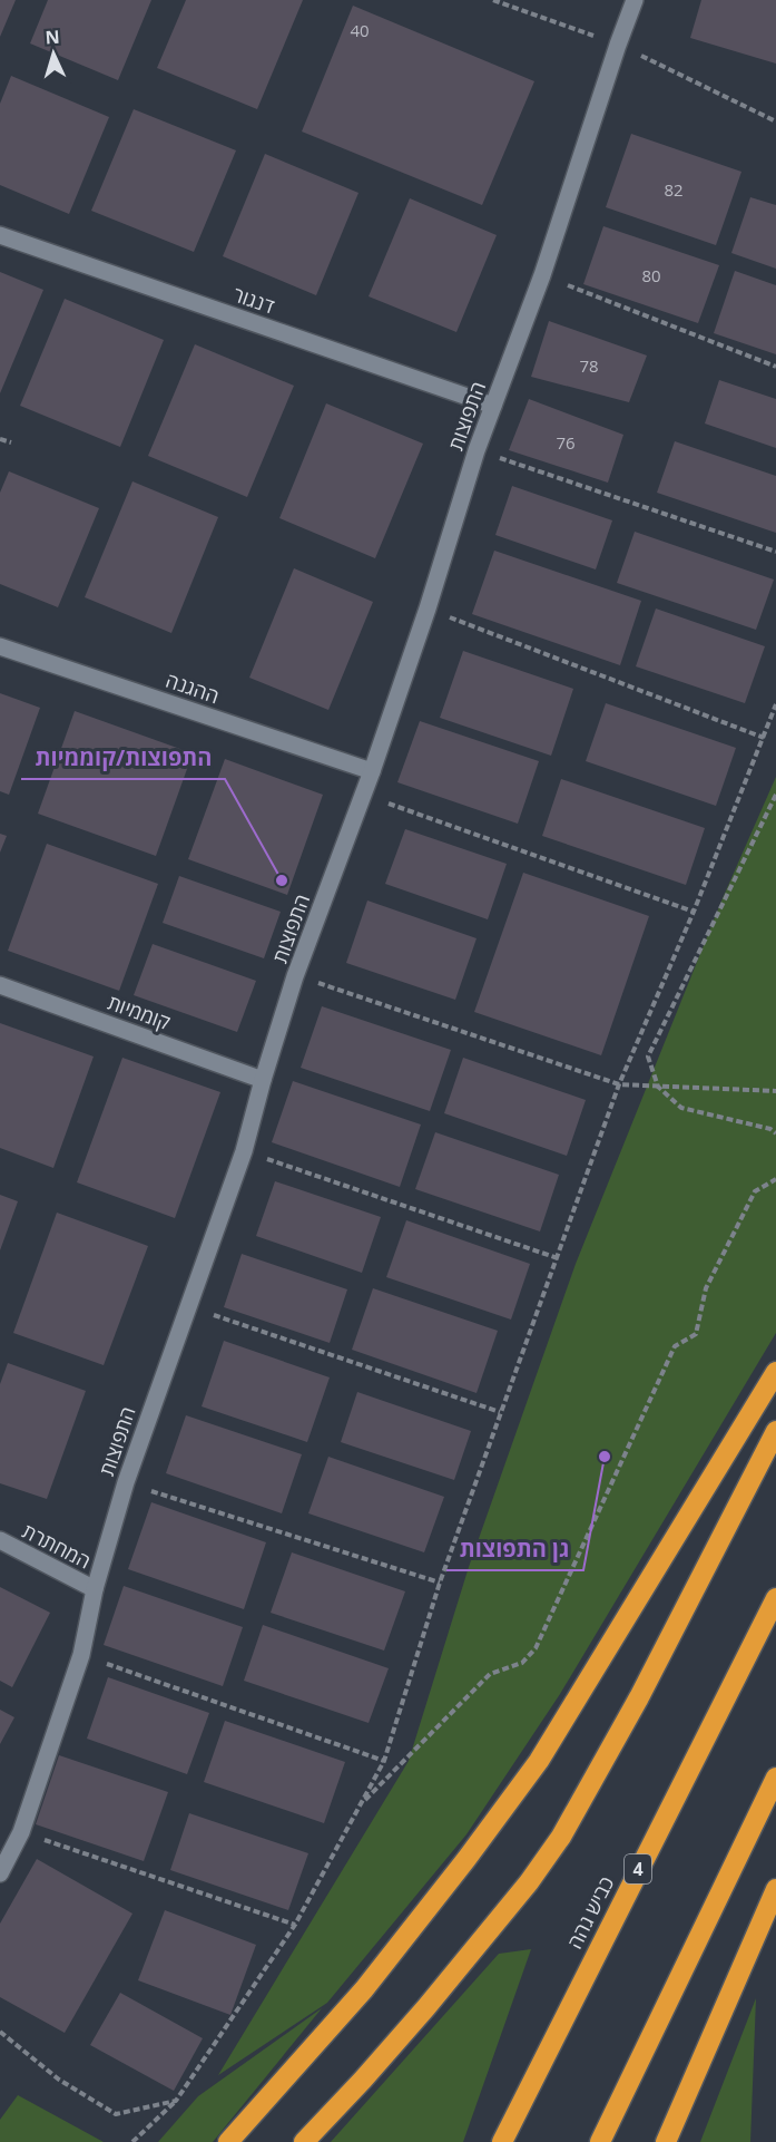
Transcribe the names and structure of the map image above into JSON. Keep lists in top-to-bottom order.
{
  "streets": {
    "highway": ["4", "כביש גהה"],
    "street": [
      "דנגור",
      "התפוצות",
      "ההגנה",
      "קוממיות",
      "המחתרת"
    ]
  },
  "crossings": [
    ["דנגור", "התפוצות"],
    ["התפוצות", "ההגנה"],
    ["התפוצות", "קוממיות"],
    ["התפוצות", "המחתרת"]
  ],
  "places": ["התפוצות/קוממיות", "גן התפוצות"],
  "house_numbers": [
    "40",
    "82",
    "80",
    "78",
    "76"
  ],
  "north": "top"
}
